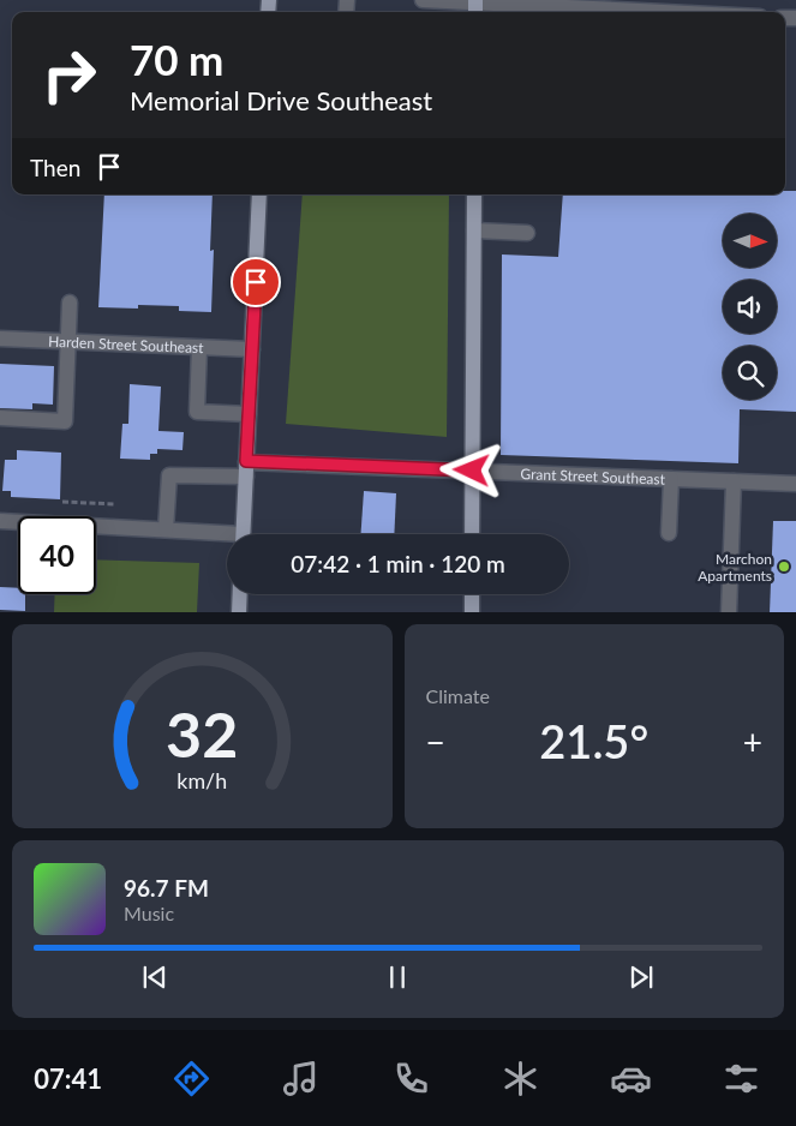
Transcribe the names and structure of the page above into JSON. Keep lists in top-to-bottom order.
{
  "streets": {
    "street": ["Harden Street Southeast", "Grant Street Southeast"]
  },
  "places": ["Marchon Apartments"],
  "north": "right",
  "page": {
    "turn": ["70 m", "Memorial Drive Southeast"],
    "then": "Then",
    "limit": "40",
    "trip": "07:42 · 1 min · 120 m",
    "tile": "Climate",
    "heat": ["−", "21.5°", "+"],
    "song": ["96.7 FM", "Music"],
    "tabs": "07:41",
    "gauge": ["32", "km/h"]
  }
}
